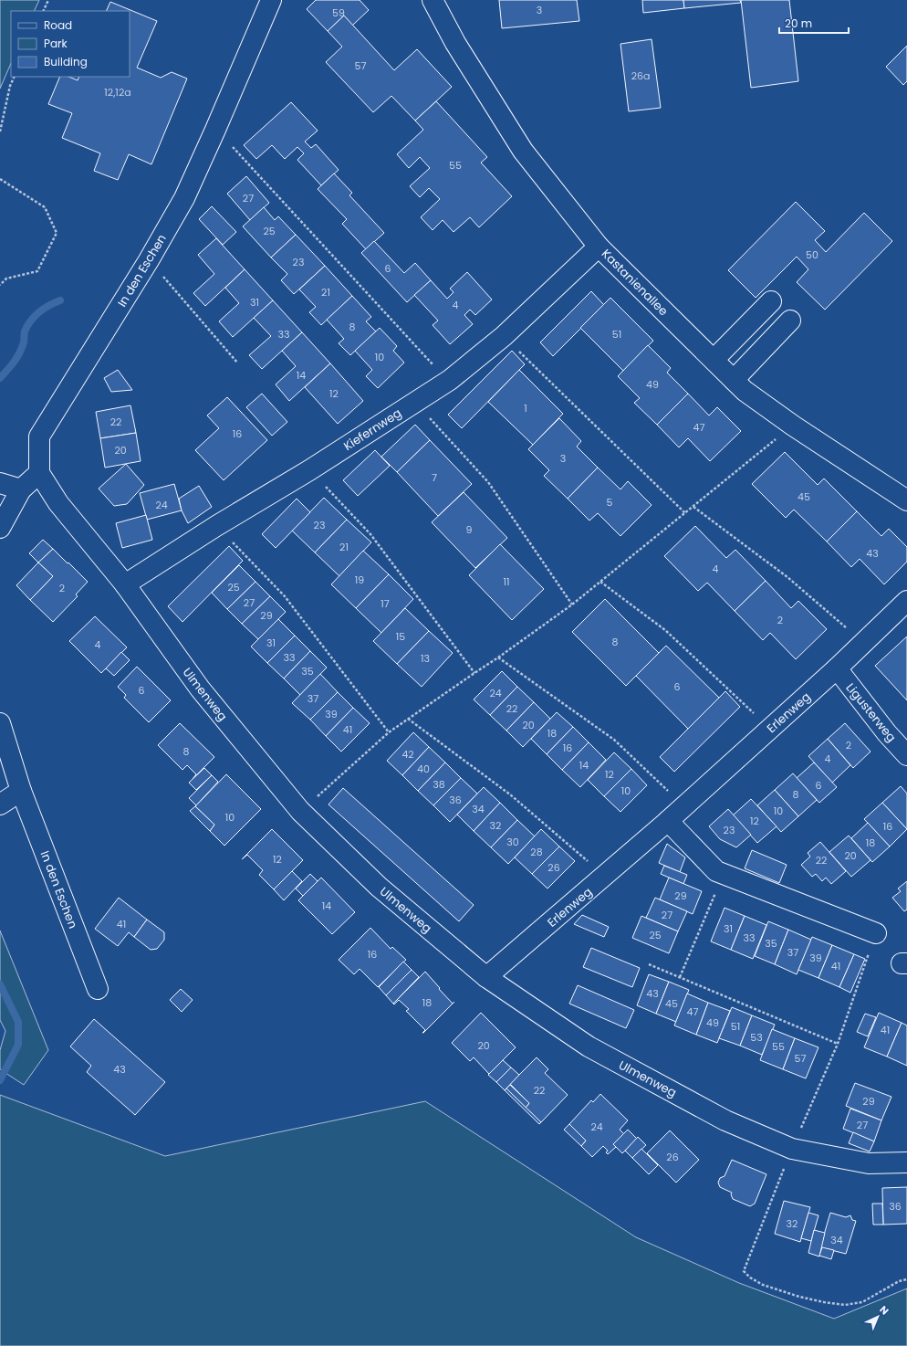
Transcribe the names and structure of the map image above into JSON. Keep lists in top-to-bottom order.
{
  "streets": {
    "street": [
      "In den Eschen",
      "Kastanienallee",
      "Kiefernweg",
      "Ulmenweg",
      "Erlenweg",
      "Ligusterweg"
    ]
  },
  "crossings": [
    ["In den Eschen", "Ulmenweg"],
    ["Kastanienallee", "Kiefernweg"],
    ["Kiefernweg", "Ulmenweg"],
    ["Ulmenweg", "Erlenweg"],
    ["Erlenweg", "Ligusterweg"]
  ],
  "house_numbers": [
    "3",
    "59",
    "57",
    "26a",
    "12,12a",
    "55",
    "27",
    "25",
    "50",
    "23",
    "6",
    "21",
    "31",
    "4",
    "8",
    "33",
    "51",
    "10",
    "14",
    "49",
    "12",
    "1",
    "22",
    "47",
    "16",
    "20",
    "3",
    "7",
    "45",
    "5",
    "24",
    "23",
    "9",
    "21",
    "43",
    "4",
    "19",
    "11",
    "25",
    "2",
    "27",
    "17",
    "29",
    "2",
    "15",
    "8",
    "31",
    "4",
    "33",
    "13",
    "35",
    "6",
    "6",
    "24",
    "37",
    "22",
    "39",
    "20",
    "41",
    "18",
    "2",
    "16",
    "8",
    "42",
    "4",
    "14",
    "40",
    "12",
    "38",
    "6",
    "10",
    "8",
    "36",
    "34",
    "10",
    "10",
    "12",
    "32",
    "16",
    "23",
    "30",
    "18",
    "28",
    "20",
    "12",
    "22",
    "26",
    "29",
    "14",
    "27",
    "41",
    "31",
    "25",
    "33",
    "35",
    "37",
    "16",
    "39",
    "41",
    "43",
    "18",
    "45",
    "47",
    "49",
    "51",
    "41",
    "53",
    "20",
    "55",
    "57",
    "43",
    "22",
    "29",
    "27",
    "24",
    "26",
    "36",
    "32",
    "34"
  ],
  "legend": ["Road", "Park", "Building"],
  "scale_bar": "20 m",
  "north": "top right"
}
